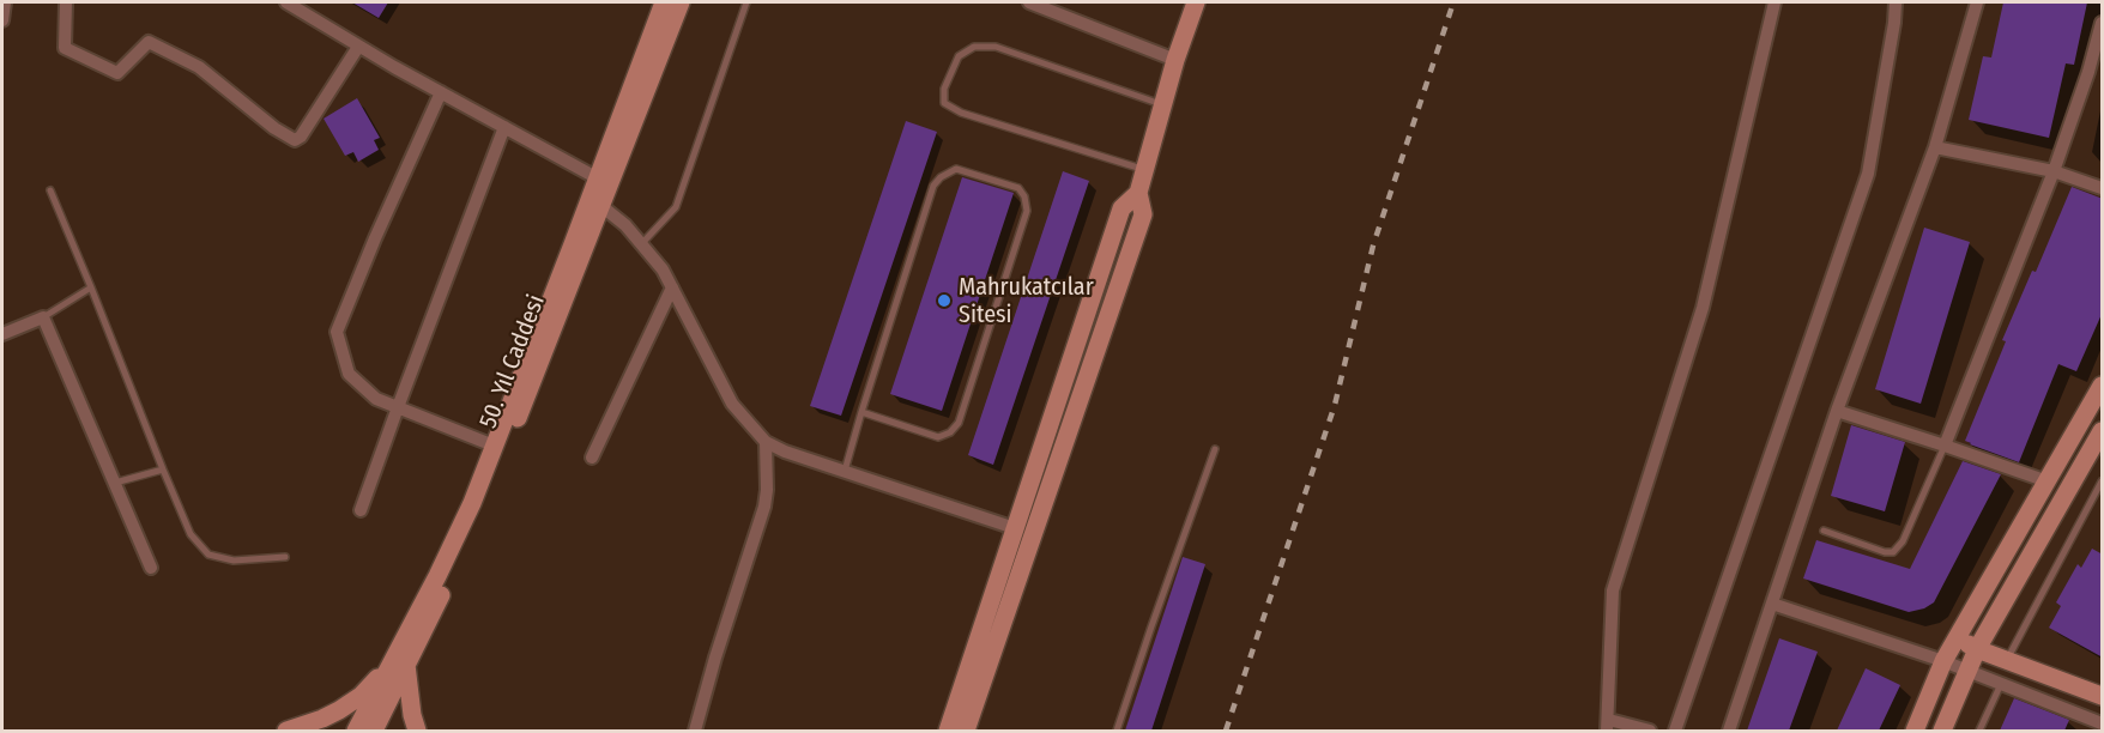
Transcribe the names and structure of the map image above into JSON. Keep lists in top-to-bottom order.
{
  "streets": {
    "street": ["50. Yıl Caddesi"]
  },
  "places": ["Mahrukatcılar Sitesi"]
}
